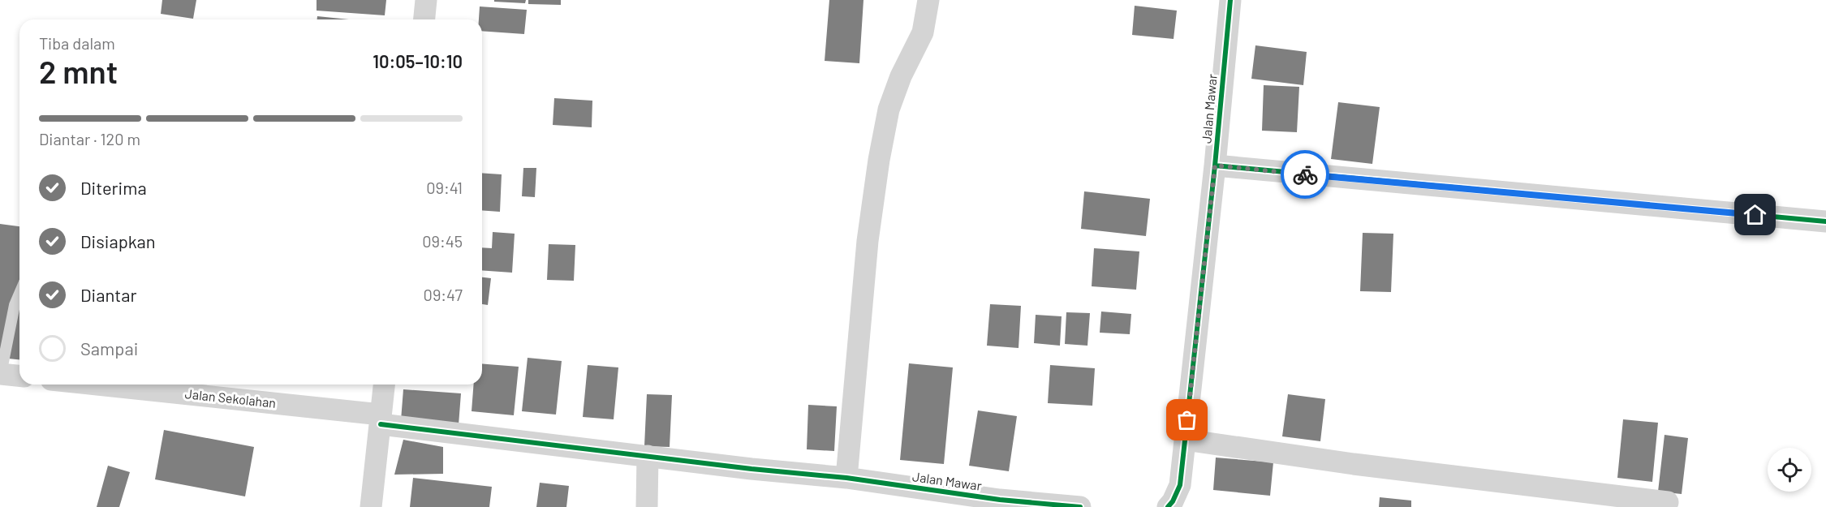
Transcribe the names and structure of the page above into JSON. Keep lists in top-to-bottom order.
{
  "streets": {
    "street": ["Jalan Mawar", "Jalan Sekolahan"]
  },
  "crossings": [
    ["Jalan Mawar", "Jalan Sekolahan"]
  ],
  "page": {
    "heading": ["2 mnt", "Tiba dalam", "10:05–10:10"],
    "bar": "Diantar · 120 m",
    "list": [
      ["Diterima", "09:41"],
      ["Disiapkan", "09:45"],
      ["Diantar", "09:47"],
      "Sampai"
    ]
  }
}
